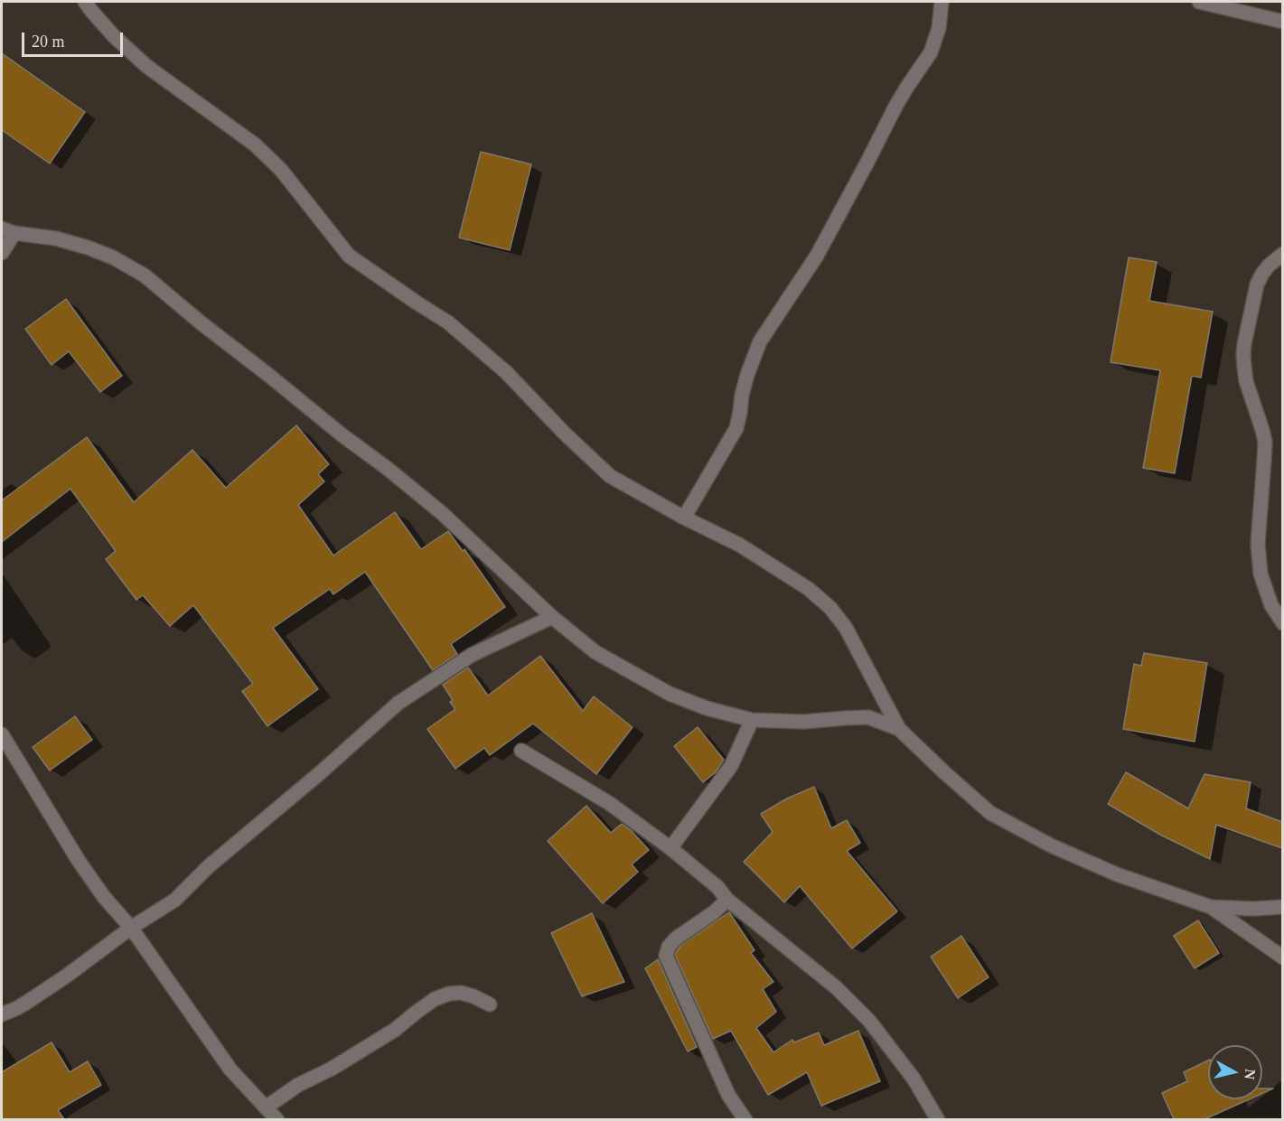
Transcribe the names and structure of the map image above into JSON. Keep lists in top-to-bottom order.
{
  "scale_bar": "20 m",
  "north": "right"
}
